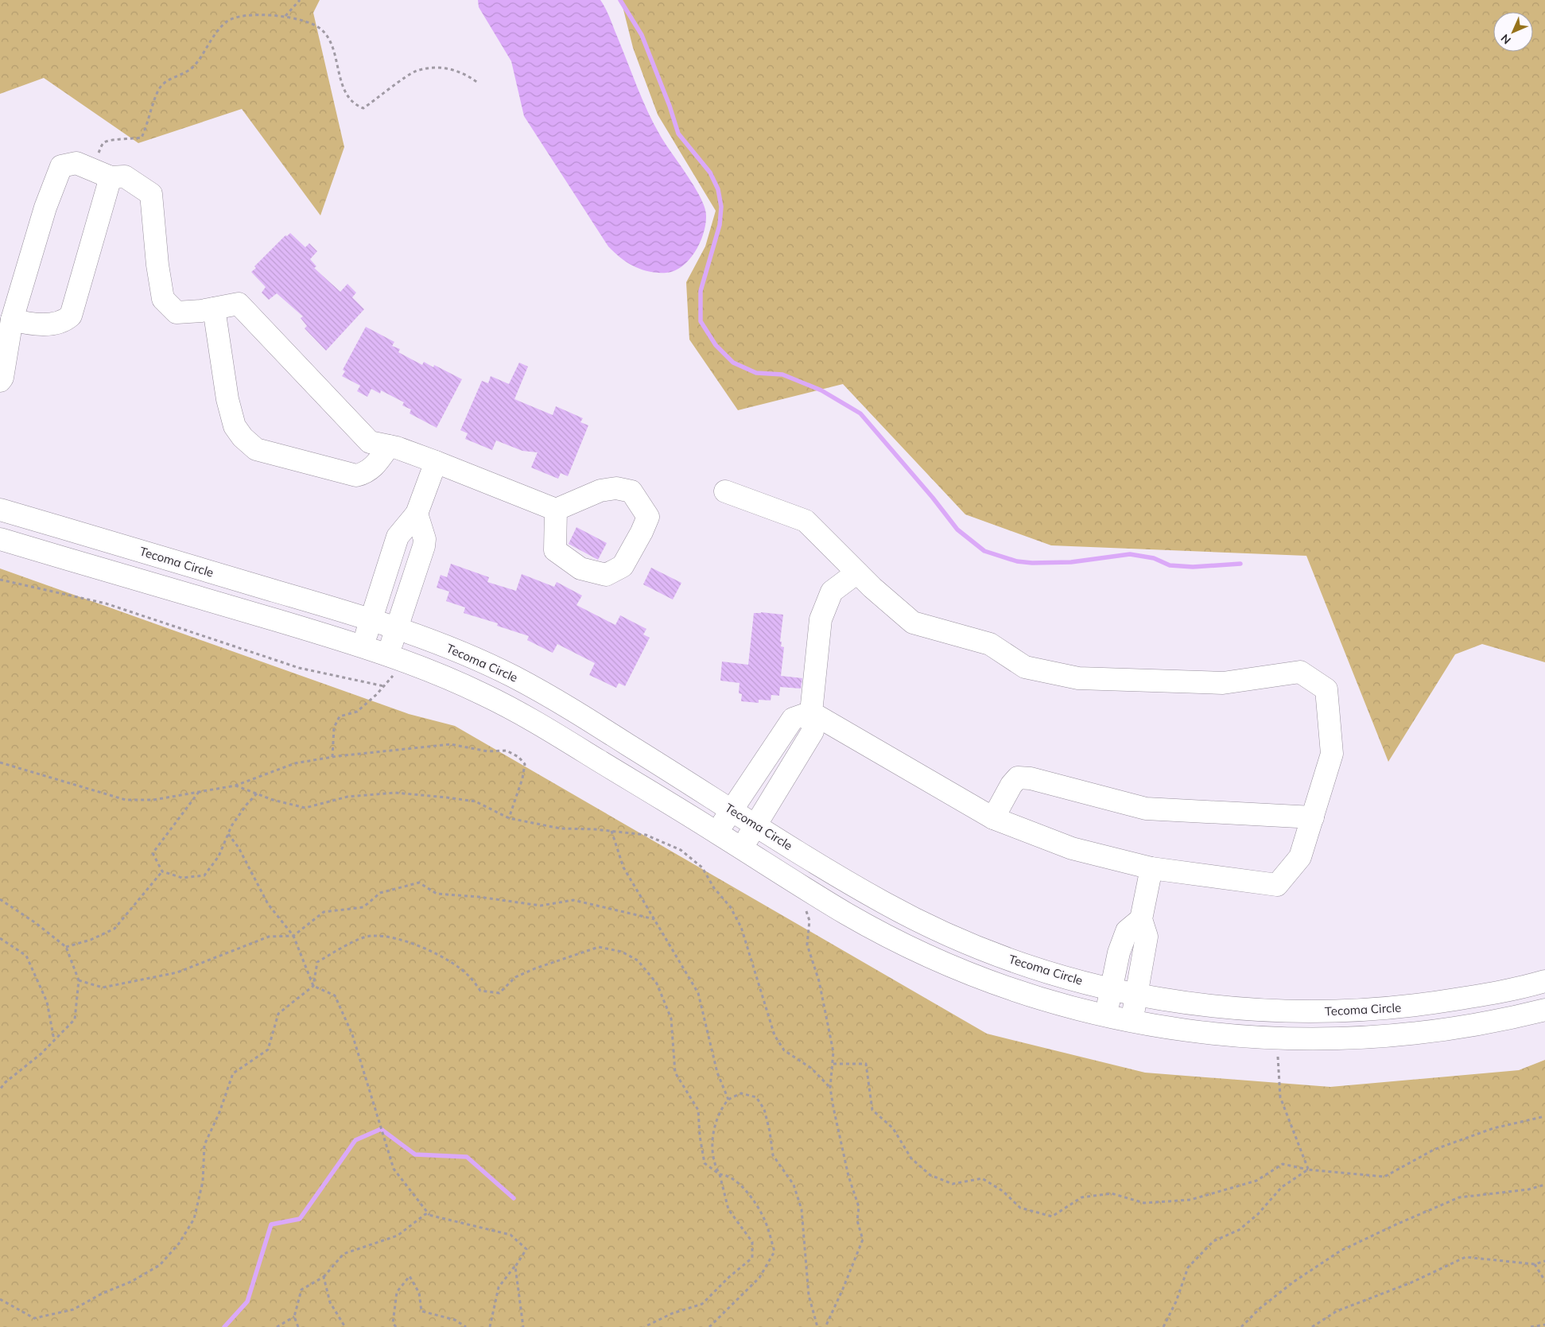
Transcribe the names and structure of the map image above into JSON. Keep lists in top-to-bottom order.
{
  "streets": {
    "street": ["Tecoma Circle"]
  },
  "north": "bottom left"
}
